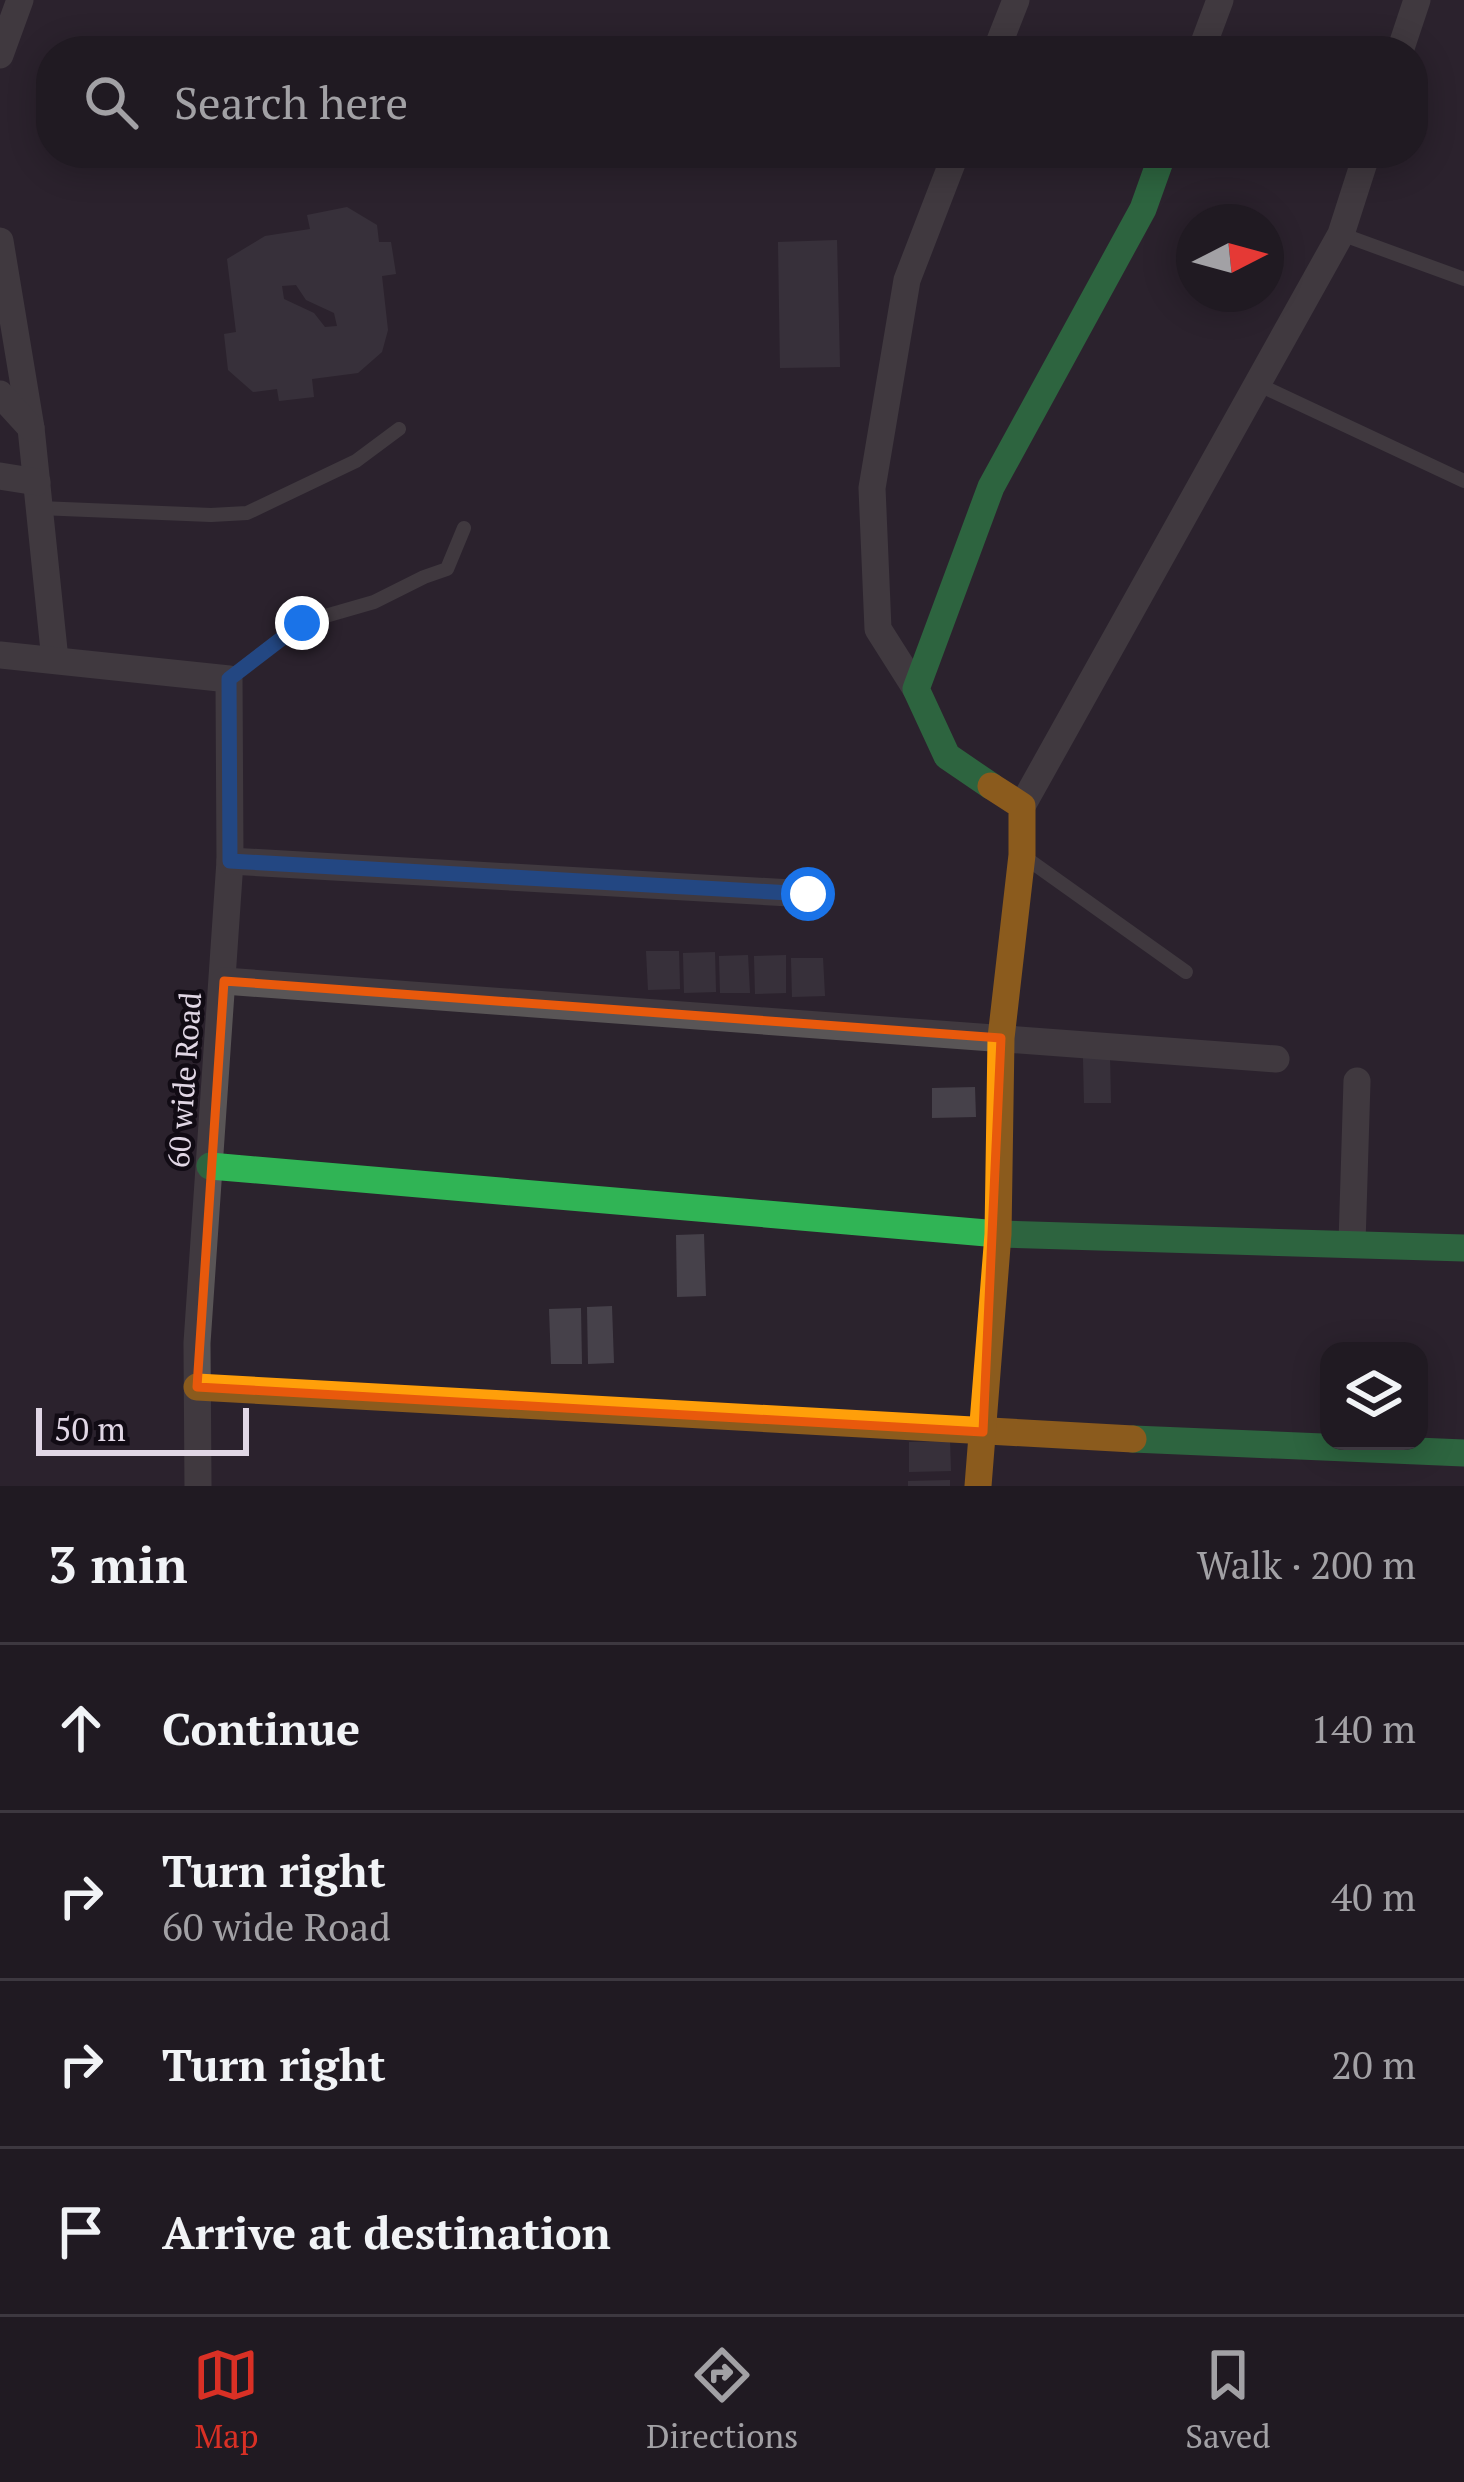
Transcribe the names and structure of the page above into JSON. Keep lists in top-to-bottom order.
{
  "streets": {
    "street": ["60 wide Road"]
  },
  "scale_bar": "50 m",
  "north": "right",
  "page": {
    "search": "Search here",
    "scale": "50 m",
    "heading": ["3 min", "Walk · 200 m"],
    "list": [
      ["Continue", "140 m"],
      ["Turn right", "60 wide Road", "40 m"],
      ["Turn right", "20 m"],
      "Arrive at destination"
    ],
    "nav": ["Map", "Directions", "Saved"]
  }
}
